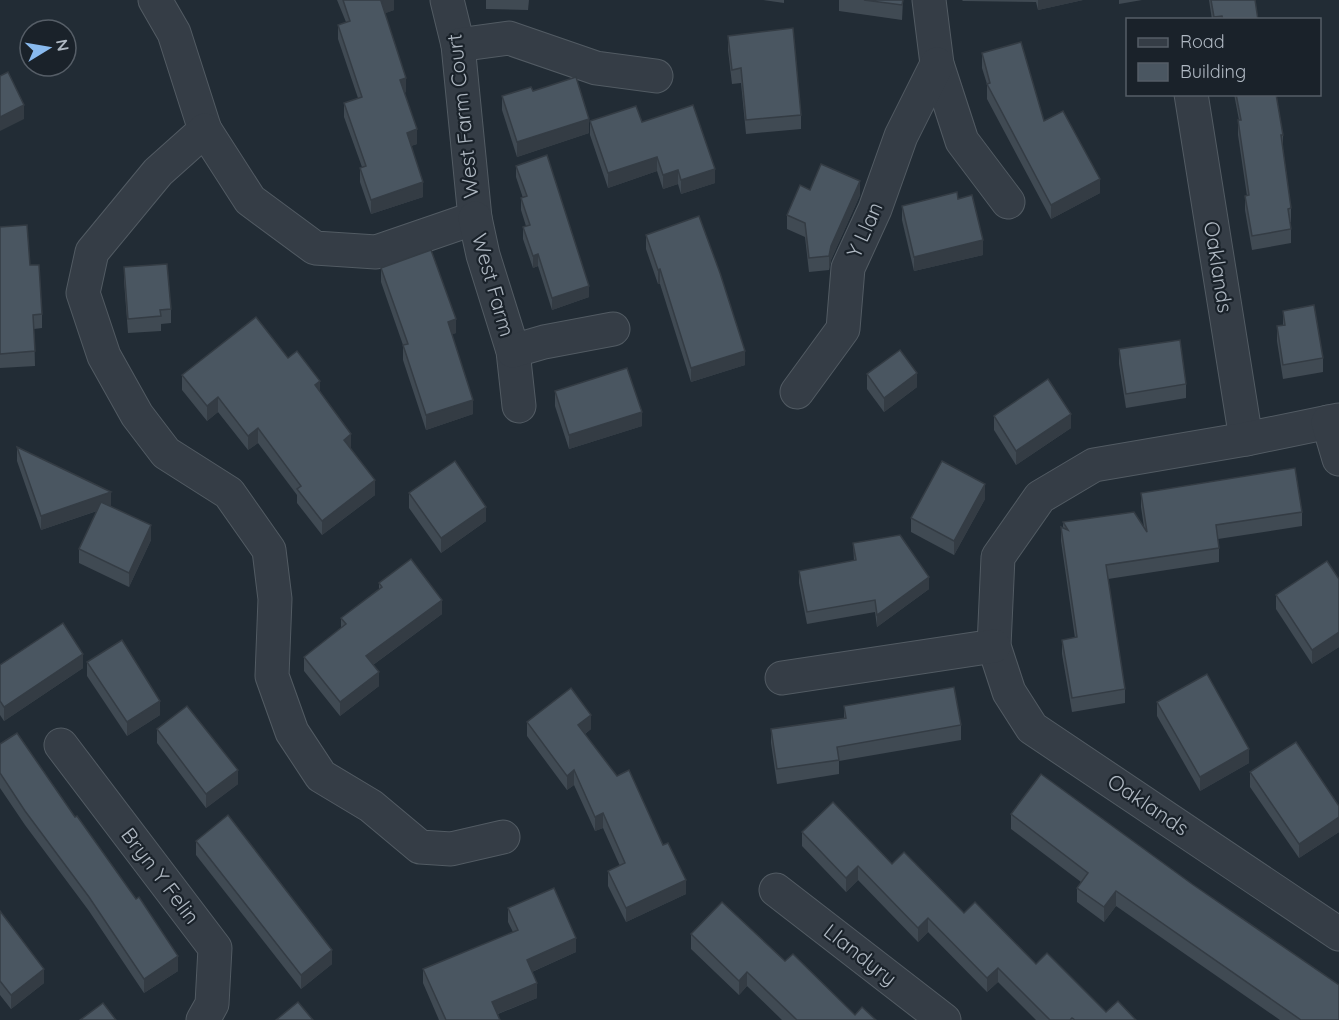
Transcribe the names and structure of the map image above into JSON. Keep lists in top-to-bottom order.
{
  "streets": {
    "street": [
      "West Farm Court",
      "Y Llan",
      "Oaklands",
      "West Farm",
      "Bryn Y Felin",
      "Llandyry"
    ]
  },
  "crossings": [
    ["West Farm Court", "West Farm"]
  ],
  "legend": ["Road", "Building"],
  "north": "right"
}
